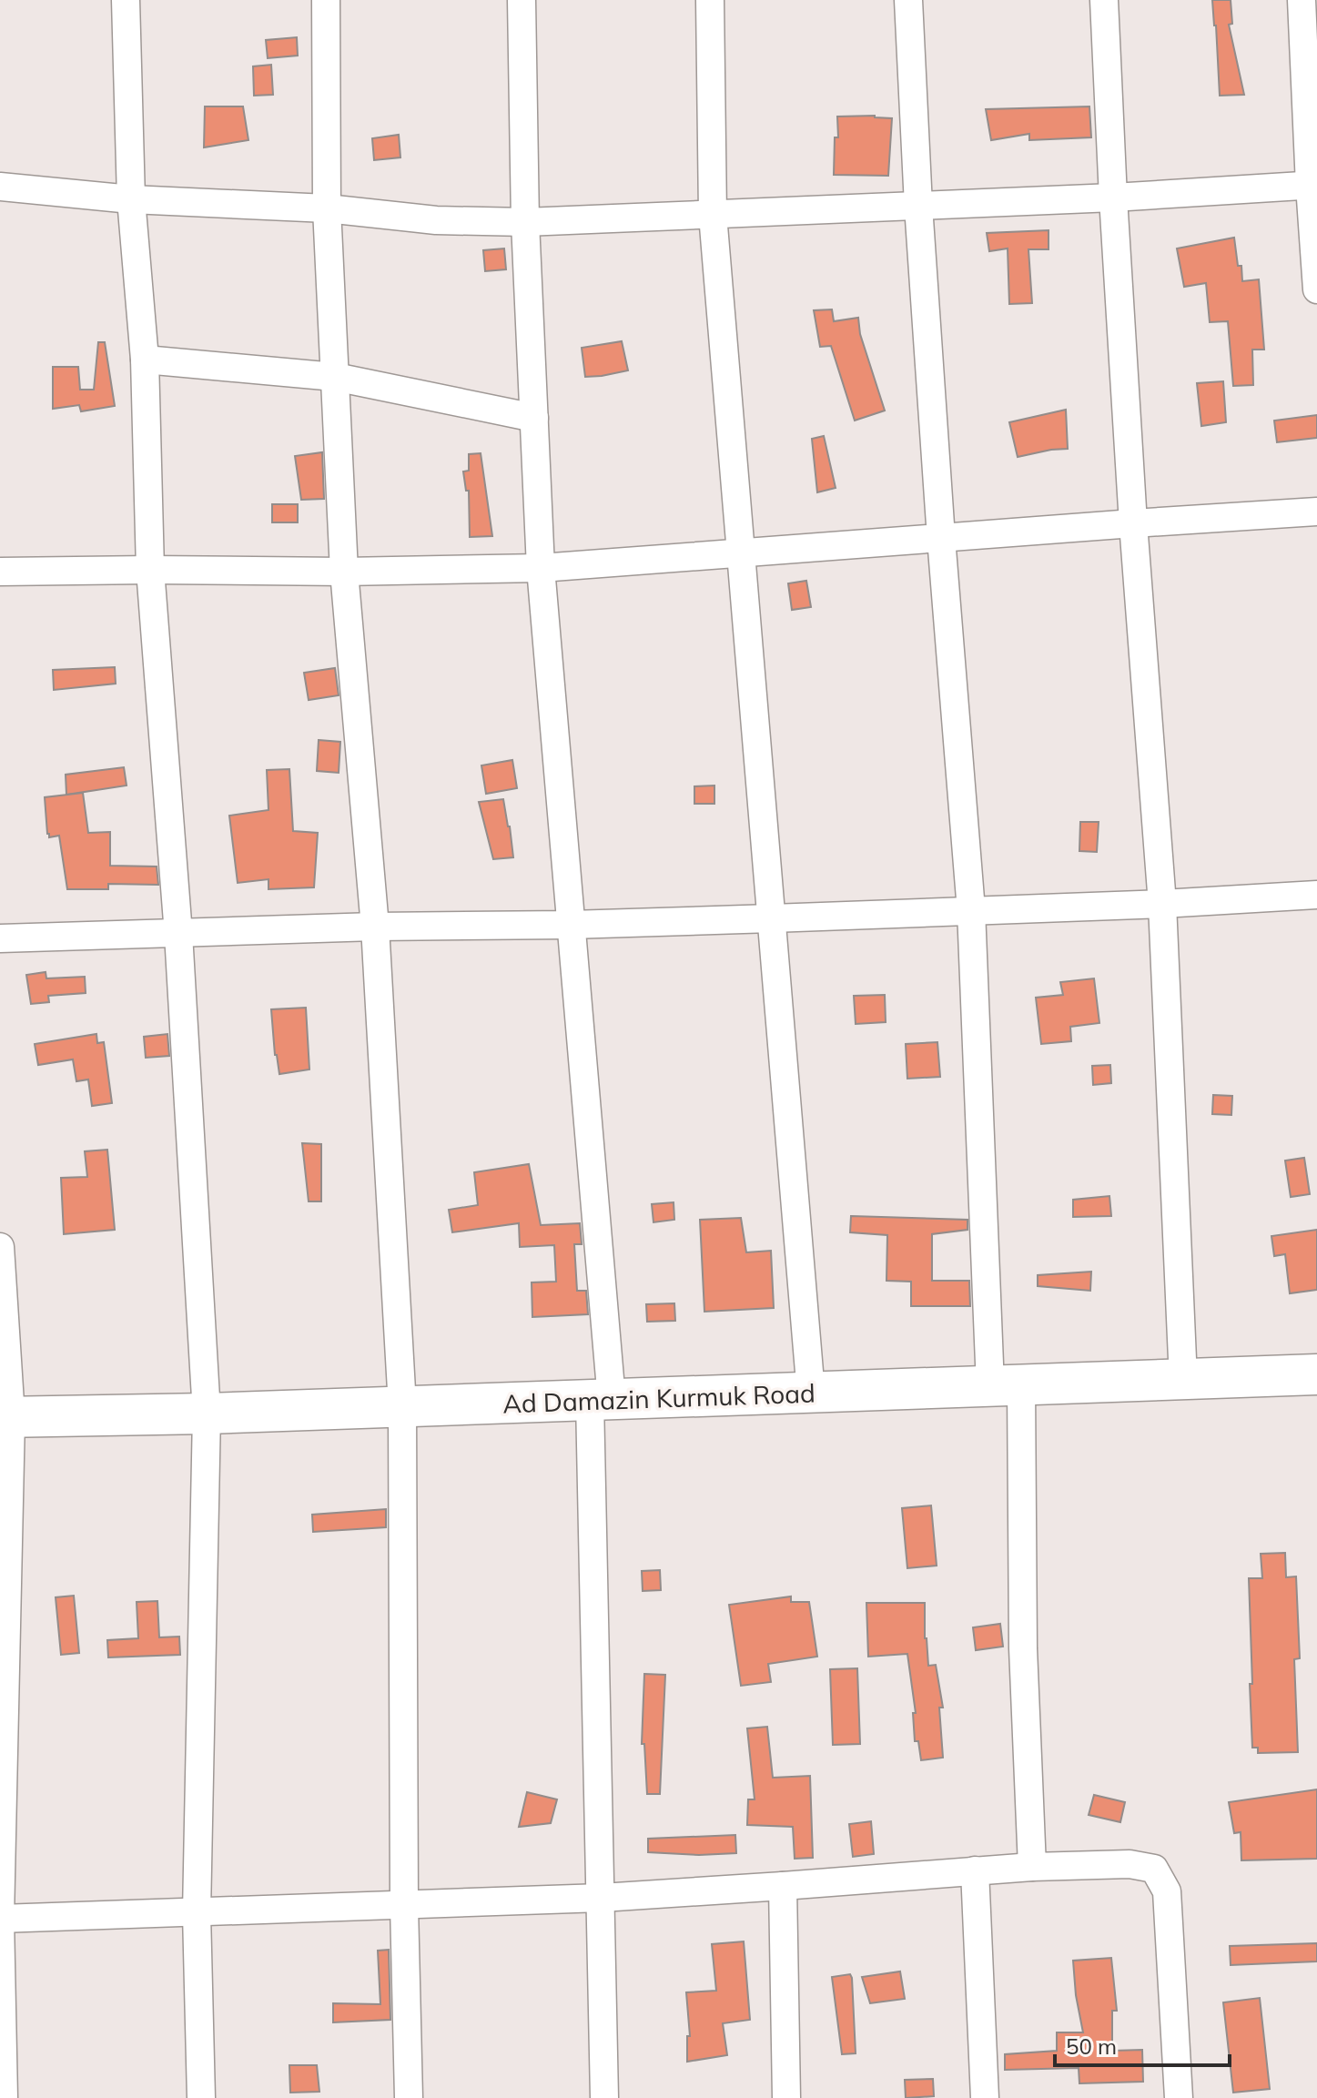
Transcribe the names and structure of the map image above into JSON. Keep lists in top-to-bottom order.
{
  "streets": {
    "highway": ["Ad Damazin Kurmuk Road"]
  },
  "scale_bar": "50 m"
}
